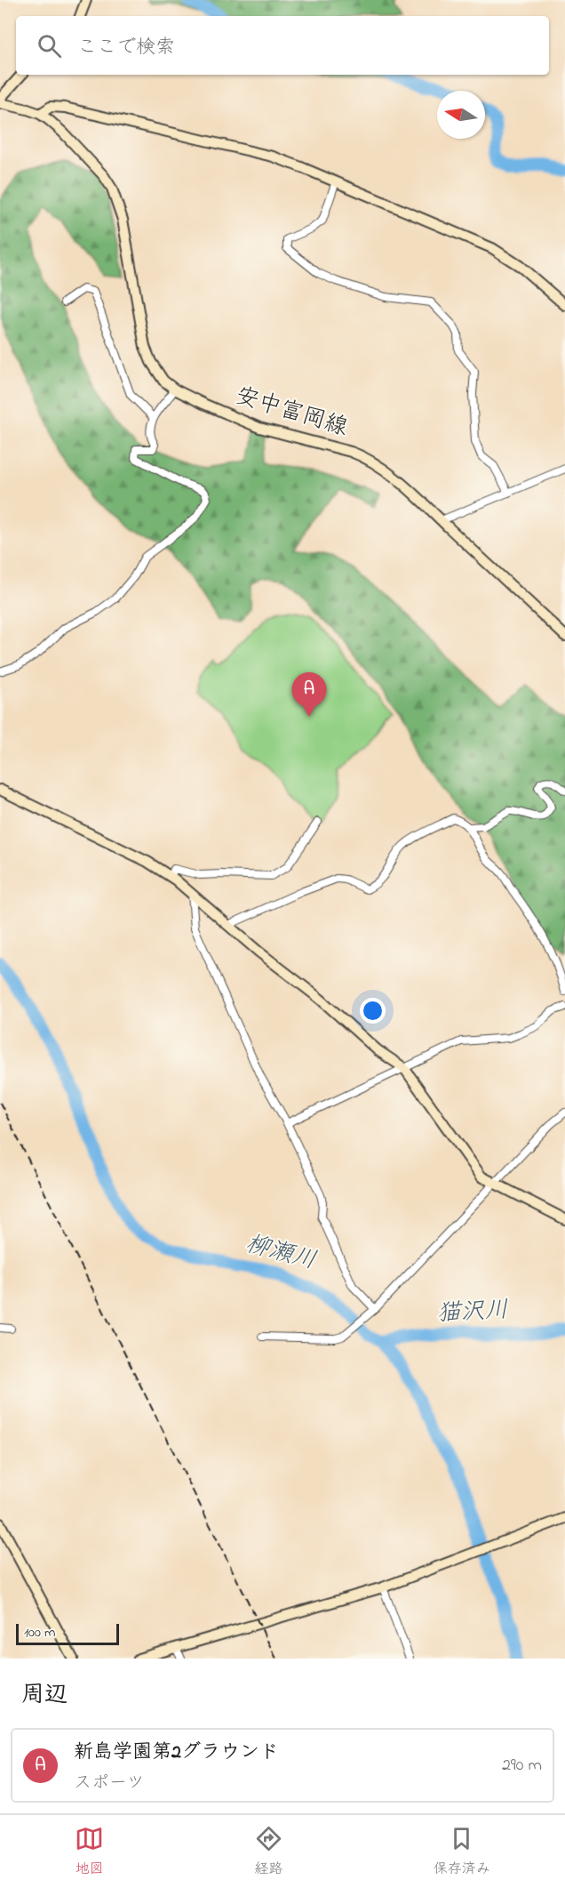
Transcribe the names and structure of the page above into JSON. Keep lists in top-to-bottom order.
{
  "streets": {
    "street": ["安中富岡線"]
  },
  "water": ["柳瀬川", "猫沢川"],
  "scale_bar": "100 m",
  "north": "left",
  "page": {
    "search": "ここで検索",
    "pins": "A",
    "scale": "100 m",
    "heading": "周辺",
    "list": [
      {
        "mark": "A",
        "name": "新島学園第2グラウンド",
        "note": "スポーツ",
        "value": "290 m"
      }
    ],
    "nav": ["地図", "経路", "保存済み"]
  }
}
